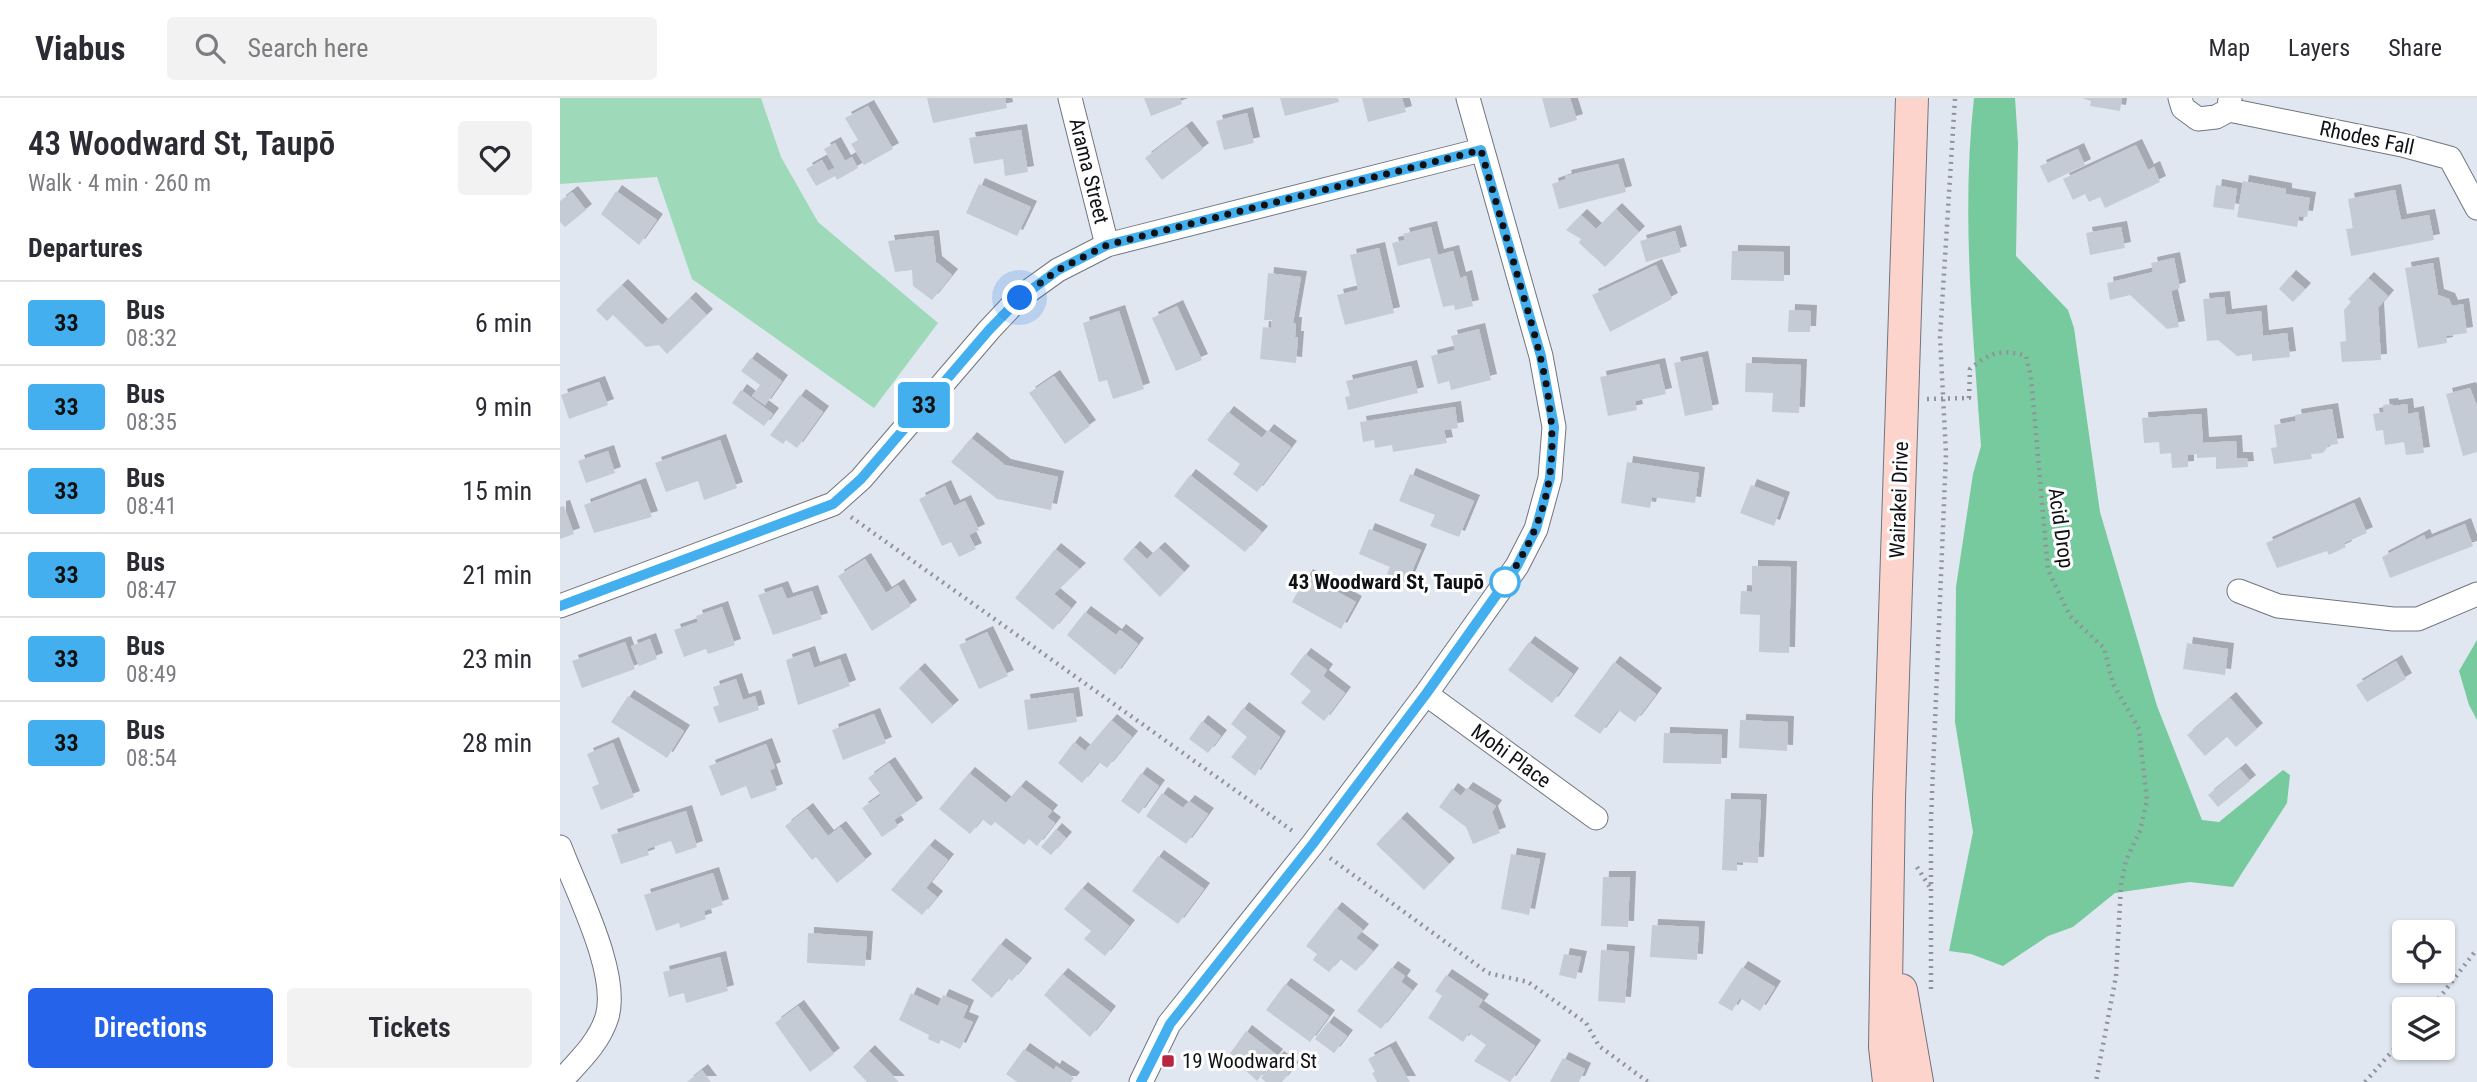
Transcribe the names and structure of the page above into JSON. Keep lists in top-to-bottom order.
{
  "streets": {
    "main road": ["Wairakei Drive"],
    "street": ["Rhodes Fall", "Arama Street", "Mohi Place"],
    "path": ["Acid Drop"]
  },
  "crossings": [
    ["Wairakei Drive", "Acid Drop"]
  ],
  "places": {
    "other": ["43 Woodward St, Taupō"],
    "transit": ["19 Woodward St"]
  },
  "lines": ["bus line 33"],
  "page": {
    "header": "Viabus",
    "search": "Search here",
    "nav": ["Map", "Layers", "Share"],
    "heading": [
      ["43 Woodward St, Taupō", "Walk · 4 min · 260 m"],
      "Departures"
    ],
    "on_map": "33",
    "list": [
      {
        "mark": "33",
        "name": "Bus",
        "note": "08:32",
        "value": "6 min"
      },
      {
        "mark": "33",
        "name": "Bus",
        "note": "08:35",
        "value": "9 min"
      },
      {
        "mark": "33",
        "name": "Bus",
        "note": "08:41",
        "value": "15 min"
      },
      {
        "mark": "33",
        "name": "Bus",
        "note": "08:47",
        "value": "21 min"
      },
      {
        "mark": "33",
        "name": "Bus",
        "note": "08:49",
        "value": "23 min"
      },
      {
        "mark": "33",
        "name": "Bus",
        "note": "08:54",
        "value": "28 min"
      }
    ],
    "buttons": ["Directions", "Tickets"]
  }
}
